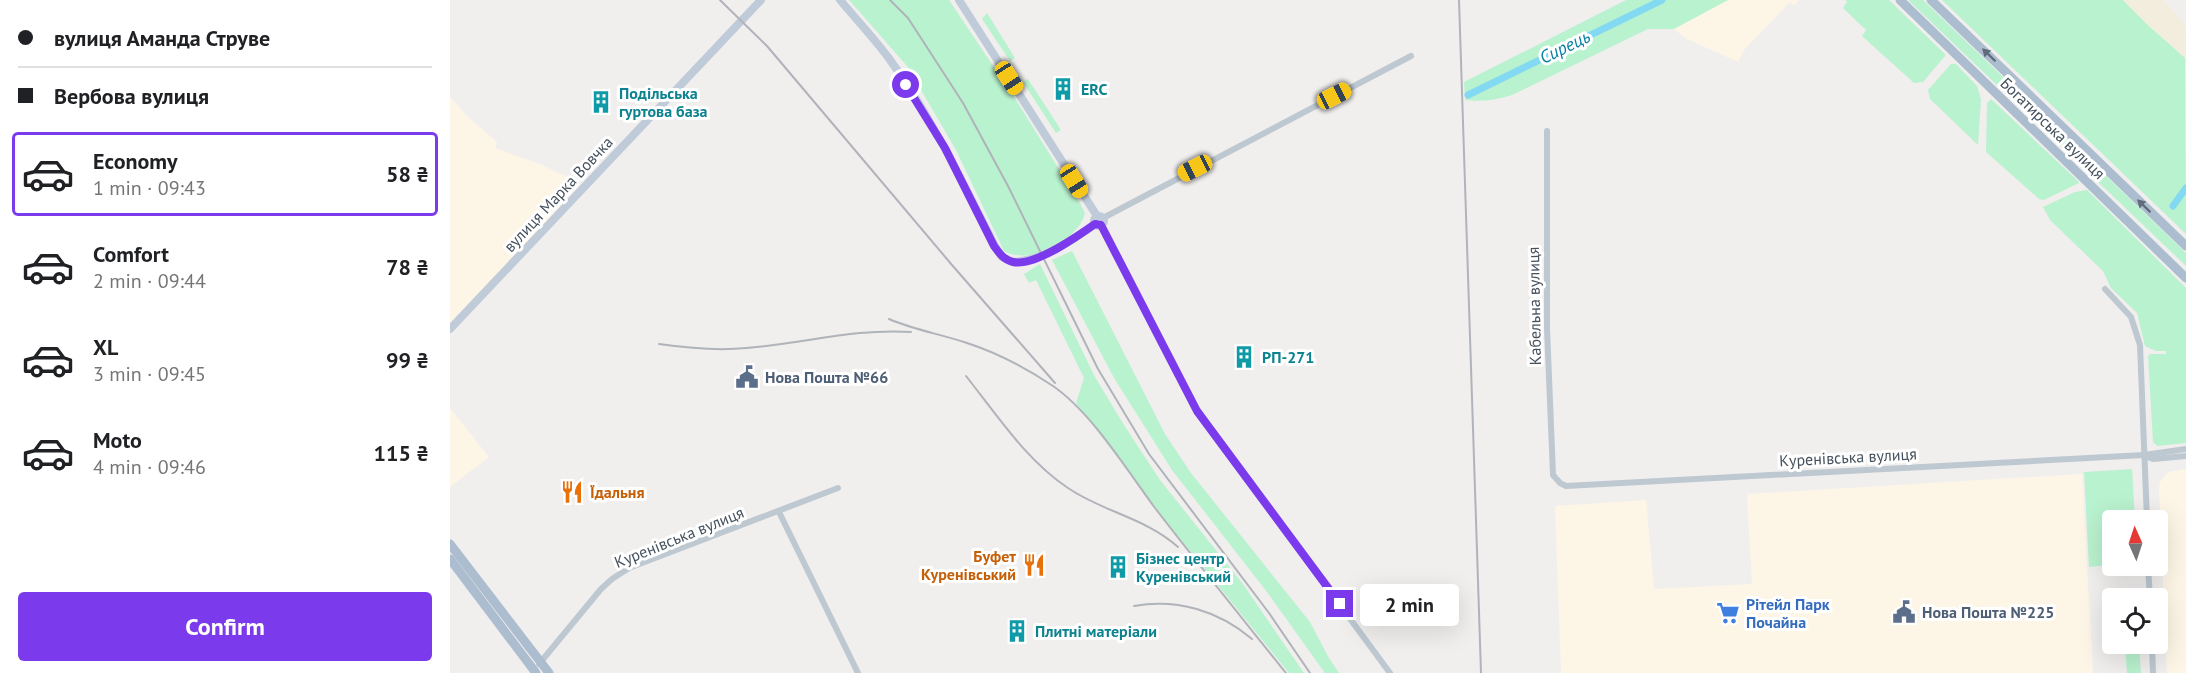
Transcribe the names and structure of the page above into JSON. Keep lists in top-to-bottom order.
{
  "streets": {
    "main road": ["Богатирська вулиця", "вулиця Марка Вовчка"],
    "street": ["Кабельна вулиця", "Куренівська вулиця"]
  },
  "crossings": [
    ["Кабельна вулиця", "Куренівська вулиця"]
  ],
  "water": ["Сирець"],
  "places": {
    "building": [
      "ERC",
      "Подільська гуртова база",
      "РП-271",
      "Бізнес центр Куренівський",
      "Плитні матеріали"
    ],
    "public building": ["Нова Пошта №66", "Нова Пошта №225"],
    "restaurant": ["Їдальня", "Буфет Куренівський"],
    "supermarket": ["Рітейл Парк Почайна"]
  },
  "north": "top",
  "page": {
    "banner": ["вулиця Аманда Струве", "Вербова вулиця"],
    "list": [
      {
        "name": "Economy",
        "note": "1 min · 09:43",
        "value": "58 ₴"
      },
      {
        "name": "Comfort",
        "note": "2 min · 09:44",
        "value": "78 ₴"
      },
      {
        "name": "XL",
        "note": "3 min · 09:45",
        "value": "99 ₴"
      },
      {
        "name": "Moto",
        "note": "4 min · 09:46",
        "value": "115 ₴"
      }
    ],
    "buttons": "Confirm",
    "bubble": "2 min"
  }
}
